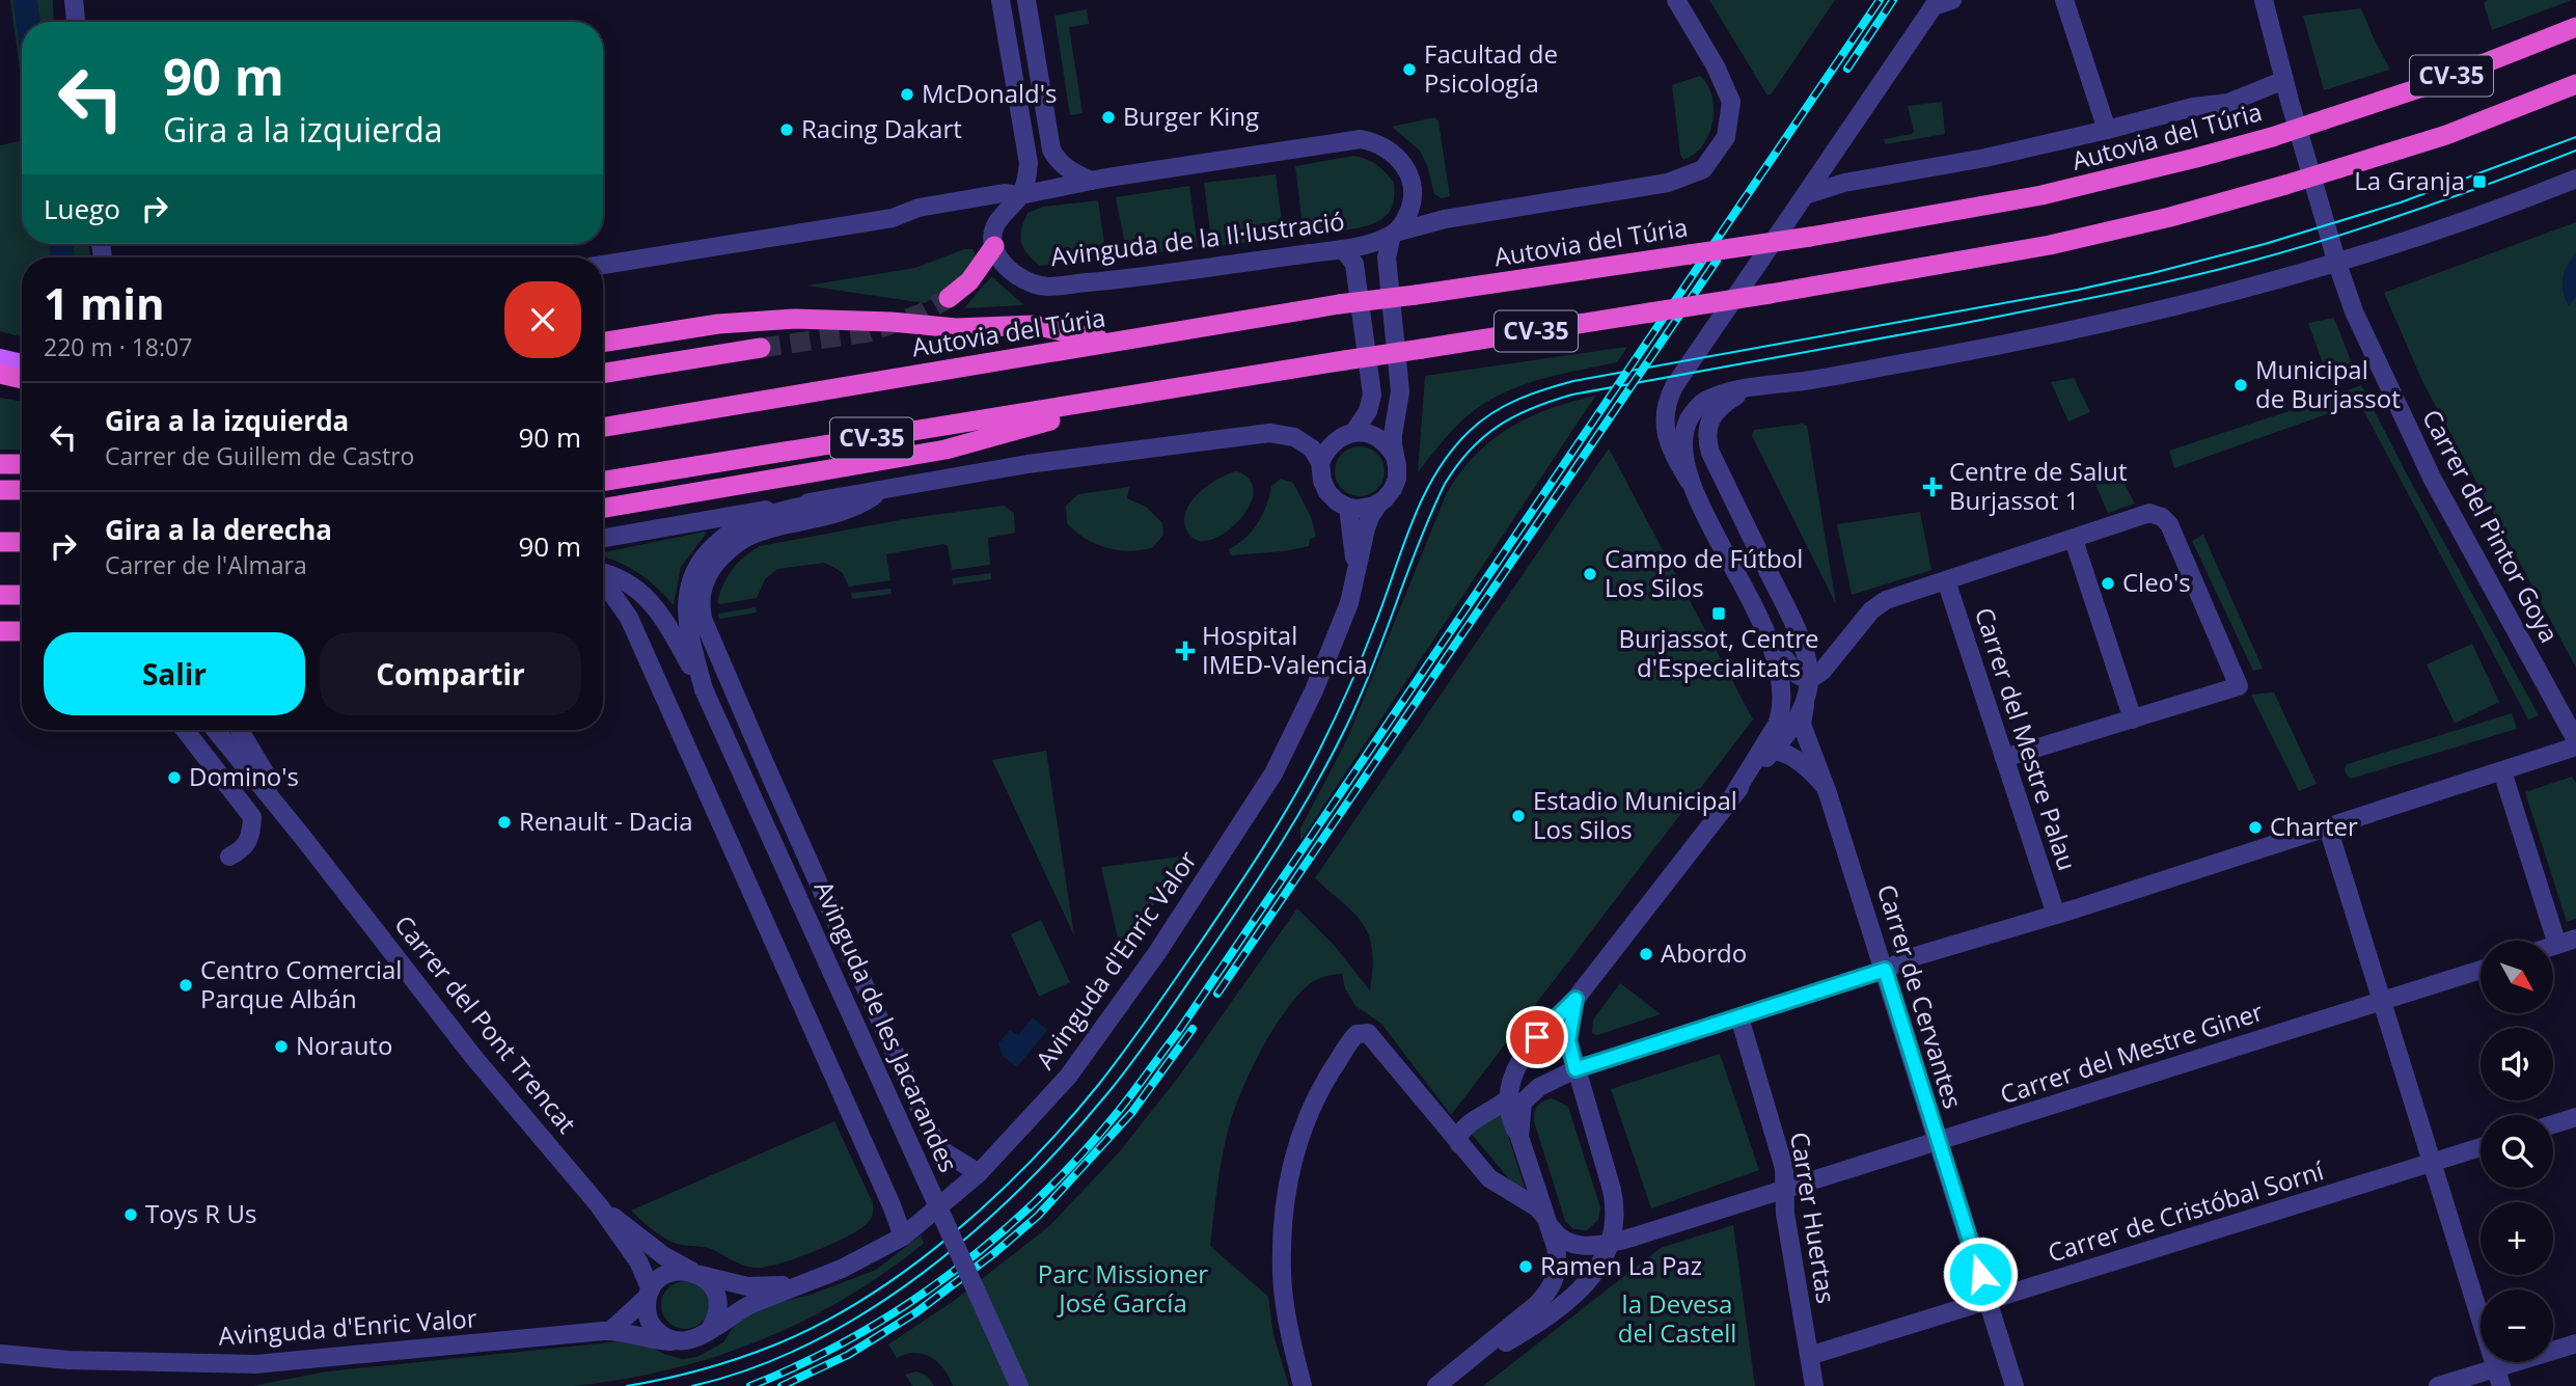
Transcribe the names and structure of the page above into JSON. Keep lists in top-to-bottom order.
{
  "streets": {
    "highway": ["CV-35", "Autovia del Túria"],
    "street": [
      "Avinguda de la Il·lustració",
      "Carrer del Pintor Goya",
      "Carrer del Mestre Palau",
      "Avinguda d'Enric Valor",
      "Carrer de Cervantes",
      "Carrer del Pont Trencat",
      "Avinguda de les Jacarandes",
      "Carrer del Mestre Giner",
      "Carrer de Cristóbal Sorní",
      "Carrer Huertas"
    ]
  },
  "crossings": [
    ["Avinguda d'Enric Valor", "Carrer del Pont Trencat"],
    ["Avinguda d'Enric Valor", "Avinguda de les Jacarandes"],
    ["Carrer de Cervantes", "Carrer del Mestre Giner"],
    ["Carrer de Cervantes", "Carrer de Cristóbal Sorní"],
    ["Carrer del Mestre Giner", "Carrer Huertas"],
    ["Carrer de Cristóbal Sorní", "Carrer Huertas"]
  ],
  "parks": ["Parc Missioner José García", "la Devesa del Castell"],
  "places": {
    "other": [
      "Facultad de Psicología",
      "McDonald's",
      "Burger King",
      "Racing Dakart",
      "Municipal de Burjassot",
      "Campo de Fútbol Los Silos",
      "Cleo's",
      "Domino's",
      "Estadio Municipal Los Silos",
      "Renault - Dacia",
      "Charter",
      "Abordo",
      "Centro Comercial Parque Albán",
      "Norauto",
      "Toys R Us",
      "Ramen La Paz"
    ],
    "transit": ["La Granja", "Burjassot, Centre d'Especialitats"],
    "health": ["Centre de Salut Burjassot 1", "Hospital IMED-Valencia"]
  },
  "north": "bottom right",
  "page": {
    "turn": ["90 m", "Gira a la izquierda"],
    "then": "Luego",
    "heading": ["1 min", "220 m · 18:07"],
    "list": [
      {
        "name": "Gira a la izquierda",
        "note": "Carrer de Guillem de Castro",
        "value": "90 m"
      },
      {
        "name": "Gira a la derecha",
        "note": "Carrer de l'Almara",
        "value": "90 m"
      }
    ],
    "buttons": ["Salir", "Compartir"],
    "map_buttons": ["+", "−"]
  }
}
